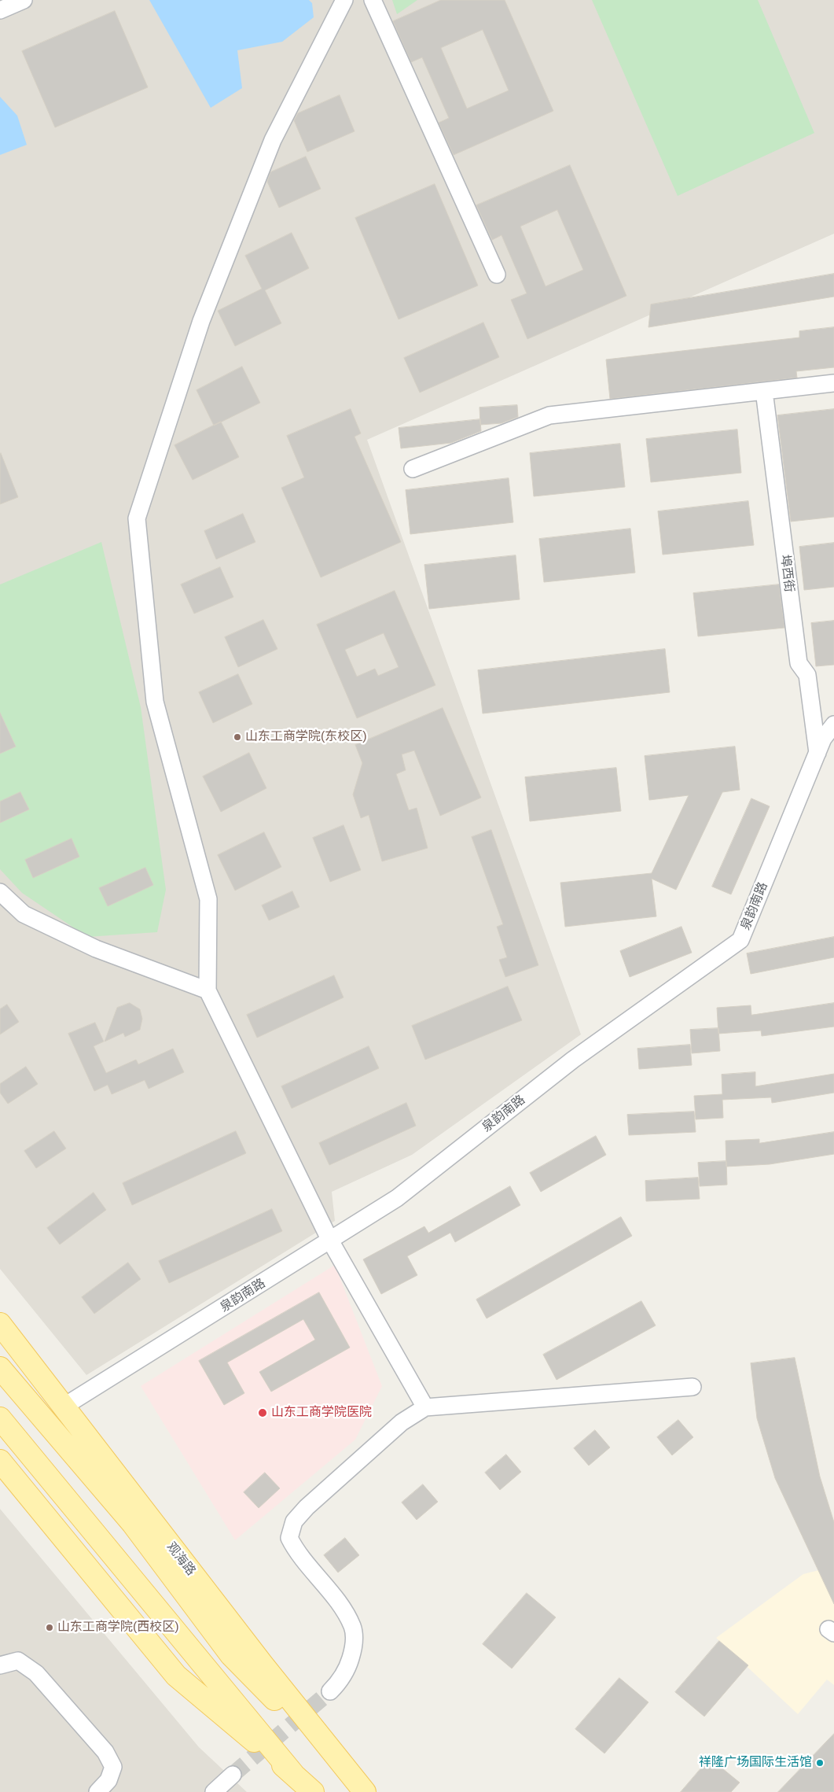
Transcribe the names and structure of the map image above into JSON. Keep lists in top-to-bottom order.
{
  "streets": {
    "main road": ["观海路"],
    "street": ["埠西街", "泉韵南路"]
  },
  "crossings": [
    ["埠西街", "泉韵南路"],
    ["泉韵南路", "观海路"]
  ],
  "places": [
    "山东工商学院(东校区)",
    "山东工商学院医院",
    "山东工商学院(西校区)",
    "祥隆广场国际生活馆"
  ]
}
